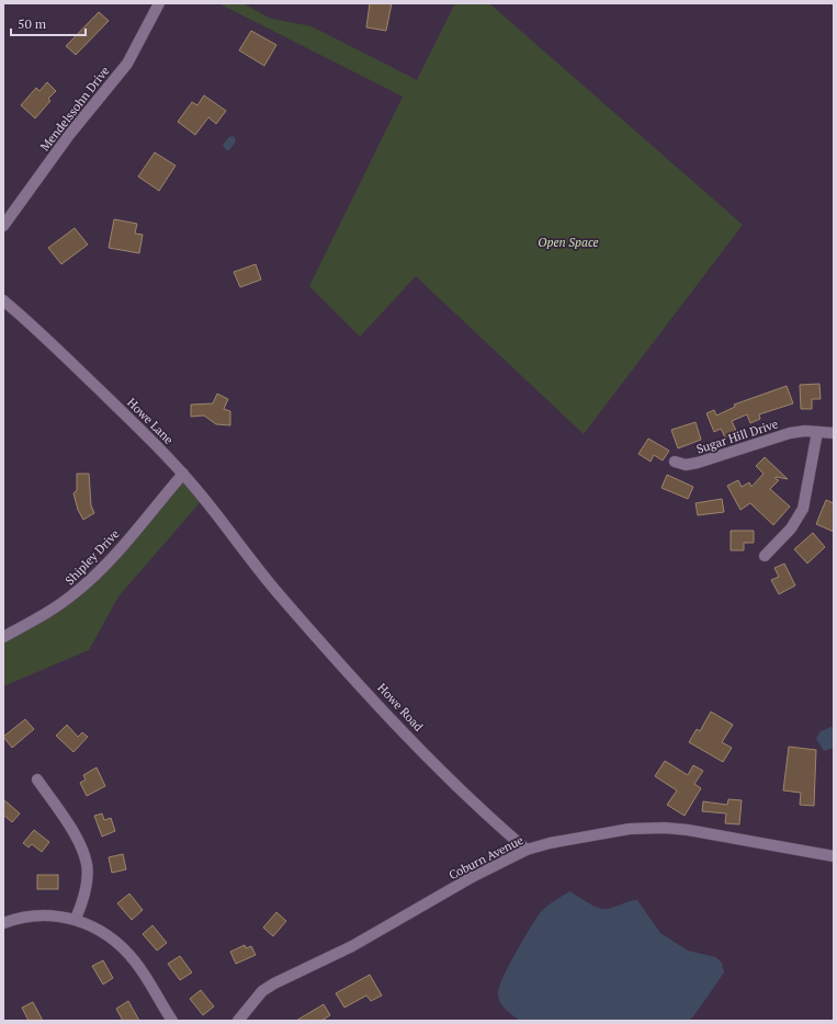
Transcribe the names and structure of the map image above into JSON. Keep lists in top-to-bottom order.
{
  "streets": {
    "street": [
      "Mendelssohn Drive",
      "Howe Lane",
      "Sugar Hill Drive",
      "Shipley Drive",
      "Howe Road",
      "Coburn Avenue"
    ]
  },
  "crossings": [
    ["Howe Lane", "Shipley Drive"],
    ["Howe Lane", "Howe Road"],
    ["Howe Road", "Coburn Avenue"]
  ],
  "parks": ["Open Space"],
  "scale_bar": "50 m"
}
